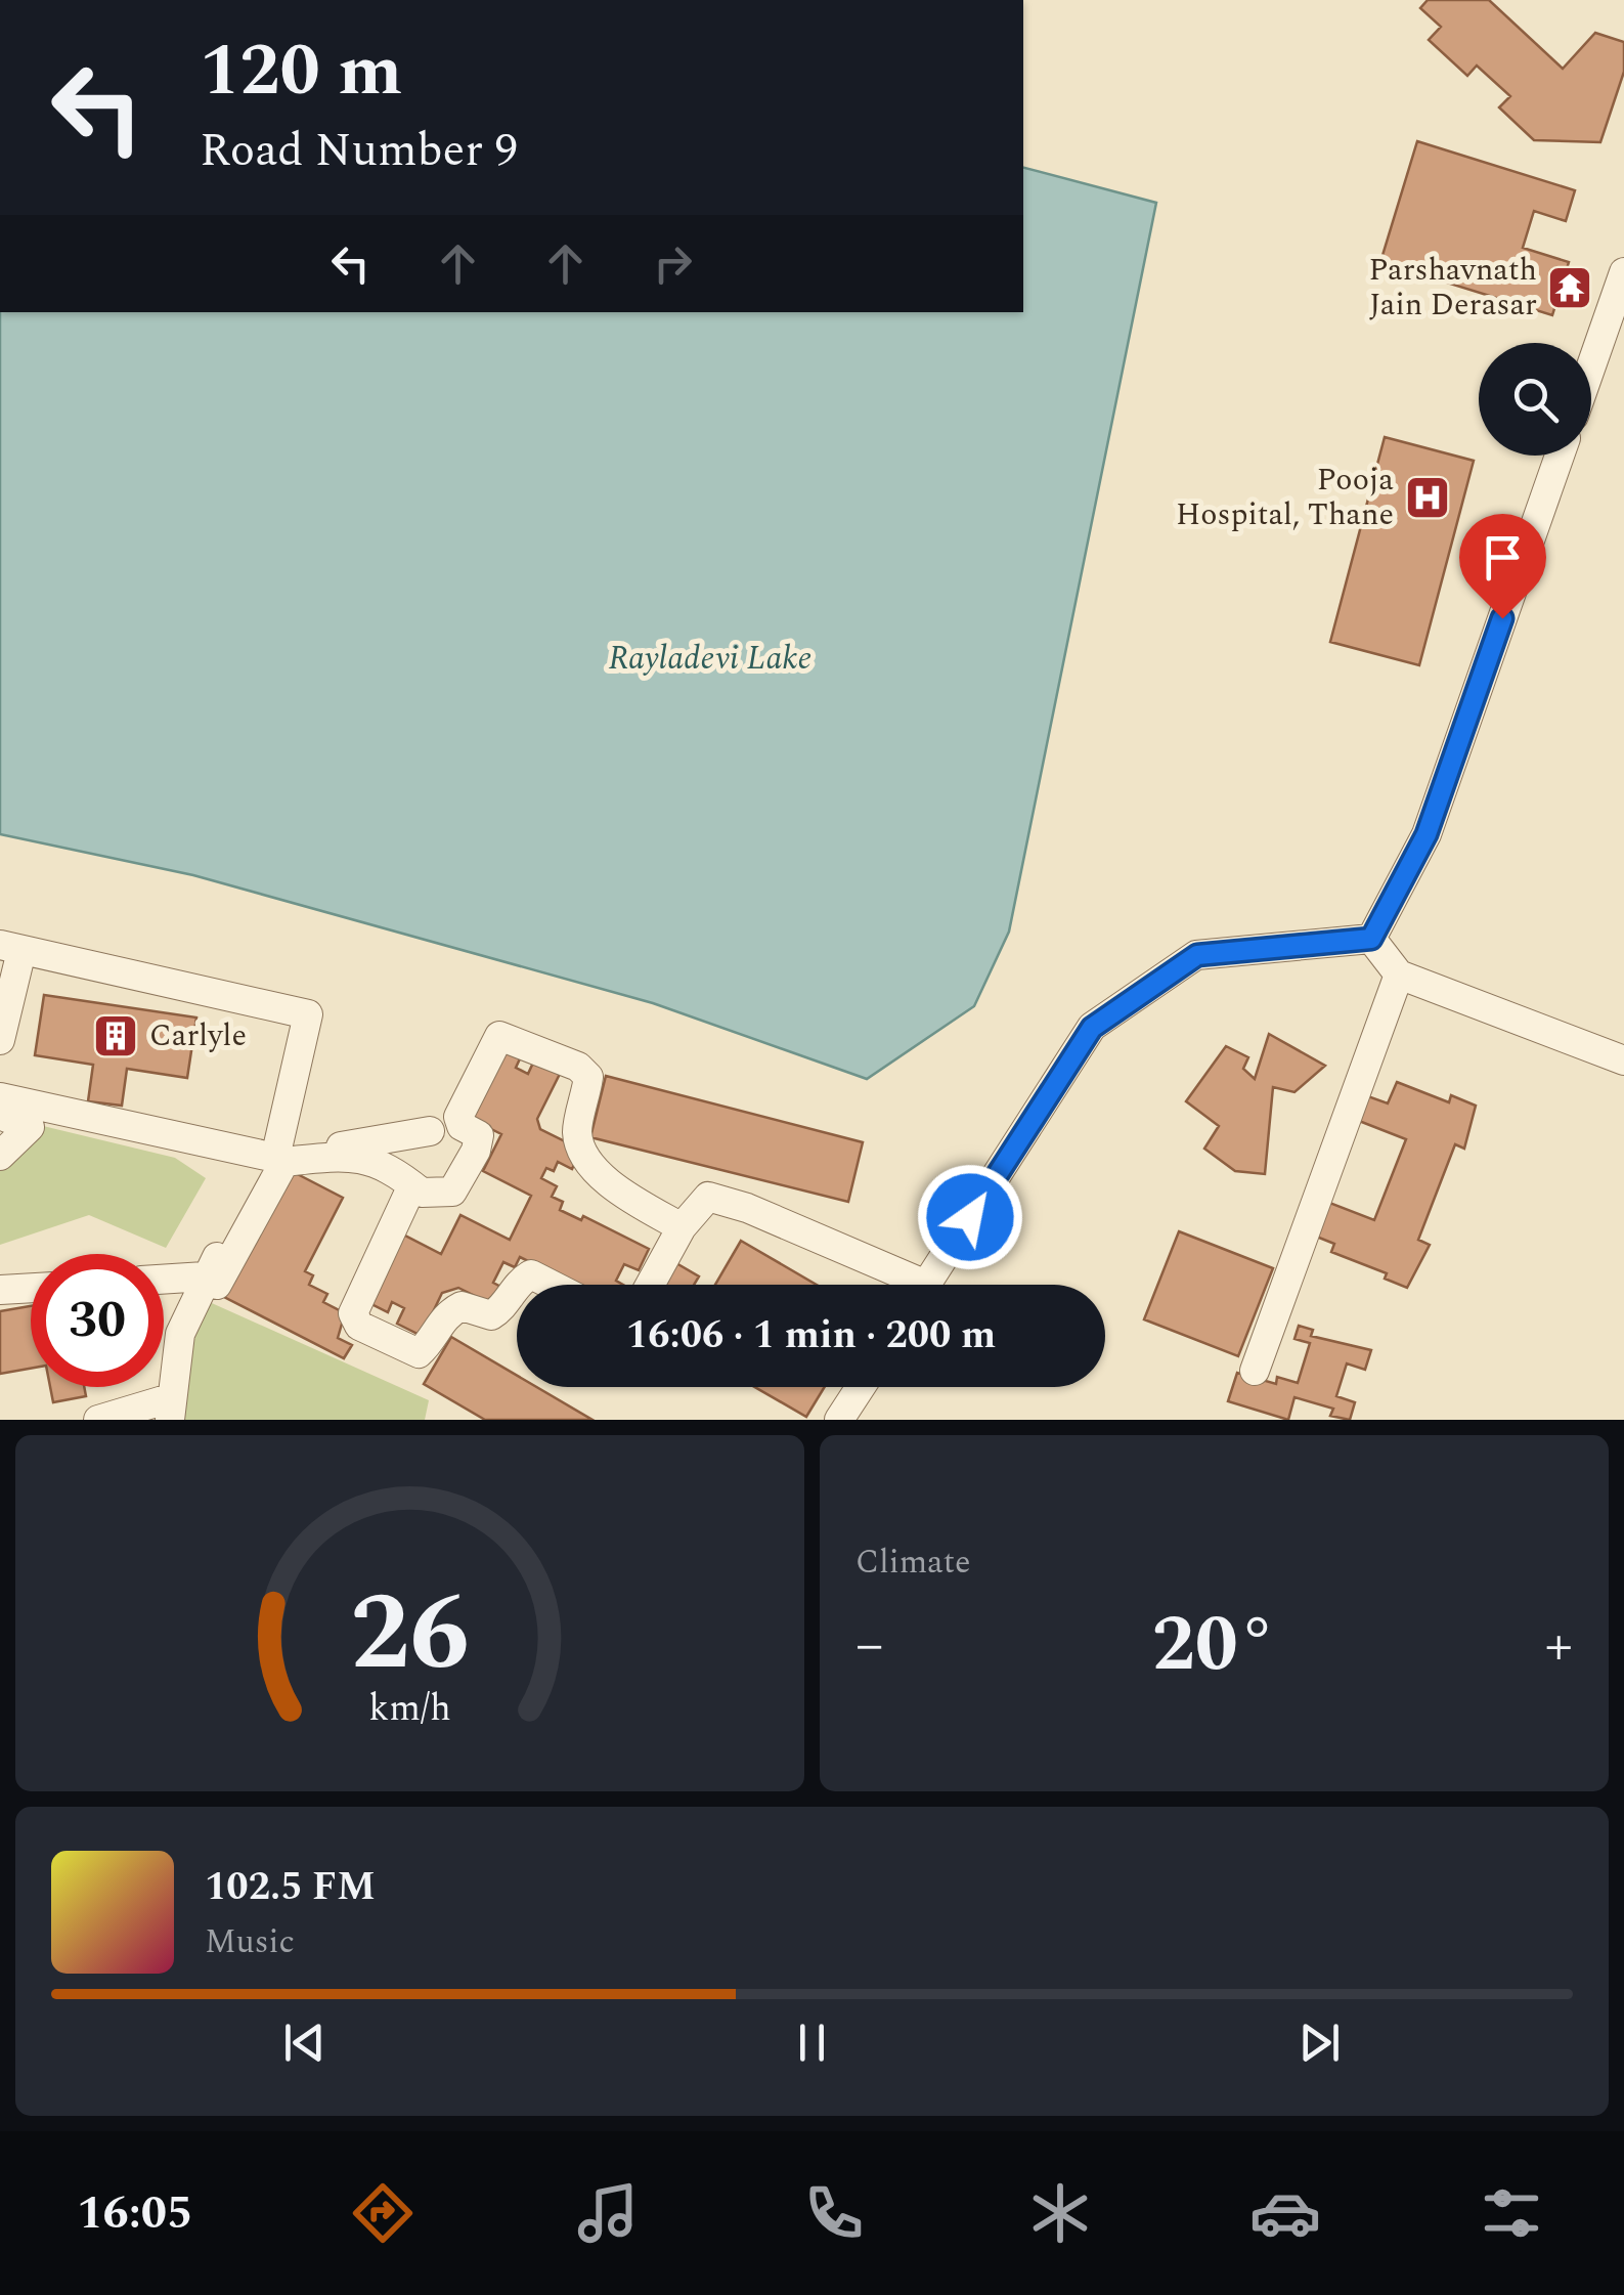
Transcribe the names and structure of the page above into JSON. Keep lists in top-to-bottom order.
{
  "water": ["Rayladevi Lake"],
  "places": {
    "temple": ["Parshavnath Jain Derasar"],
    "hospital": ["Pooja Hospital, Thane"],
    "building": ["Carlyle"]
  },
  "page": {
    "turn": ["120 m", "Road Number 9"],
    "limit": "30",
    "trip": "16:06 · 1 min · 200 m",
    "tile": "Climate",
    "heat": ["−", "20°", "+"],
    "song": ["102.5 FM", "Music"],
    "tabs": "16:05",
    "gauge": ["26", "km/h"]
  }
}
